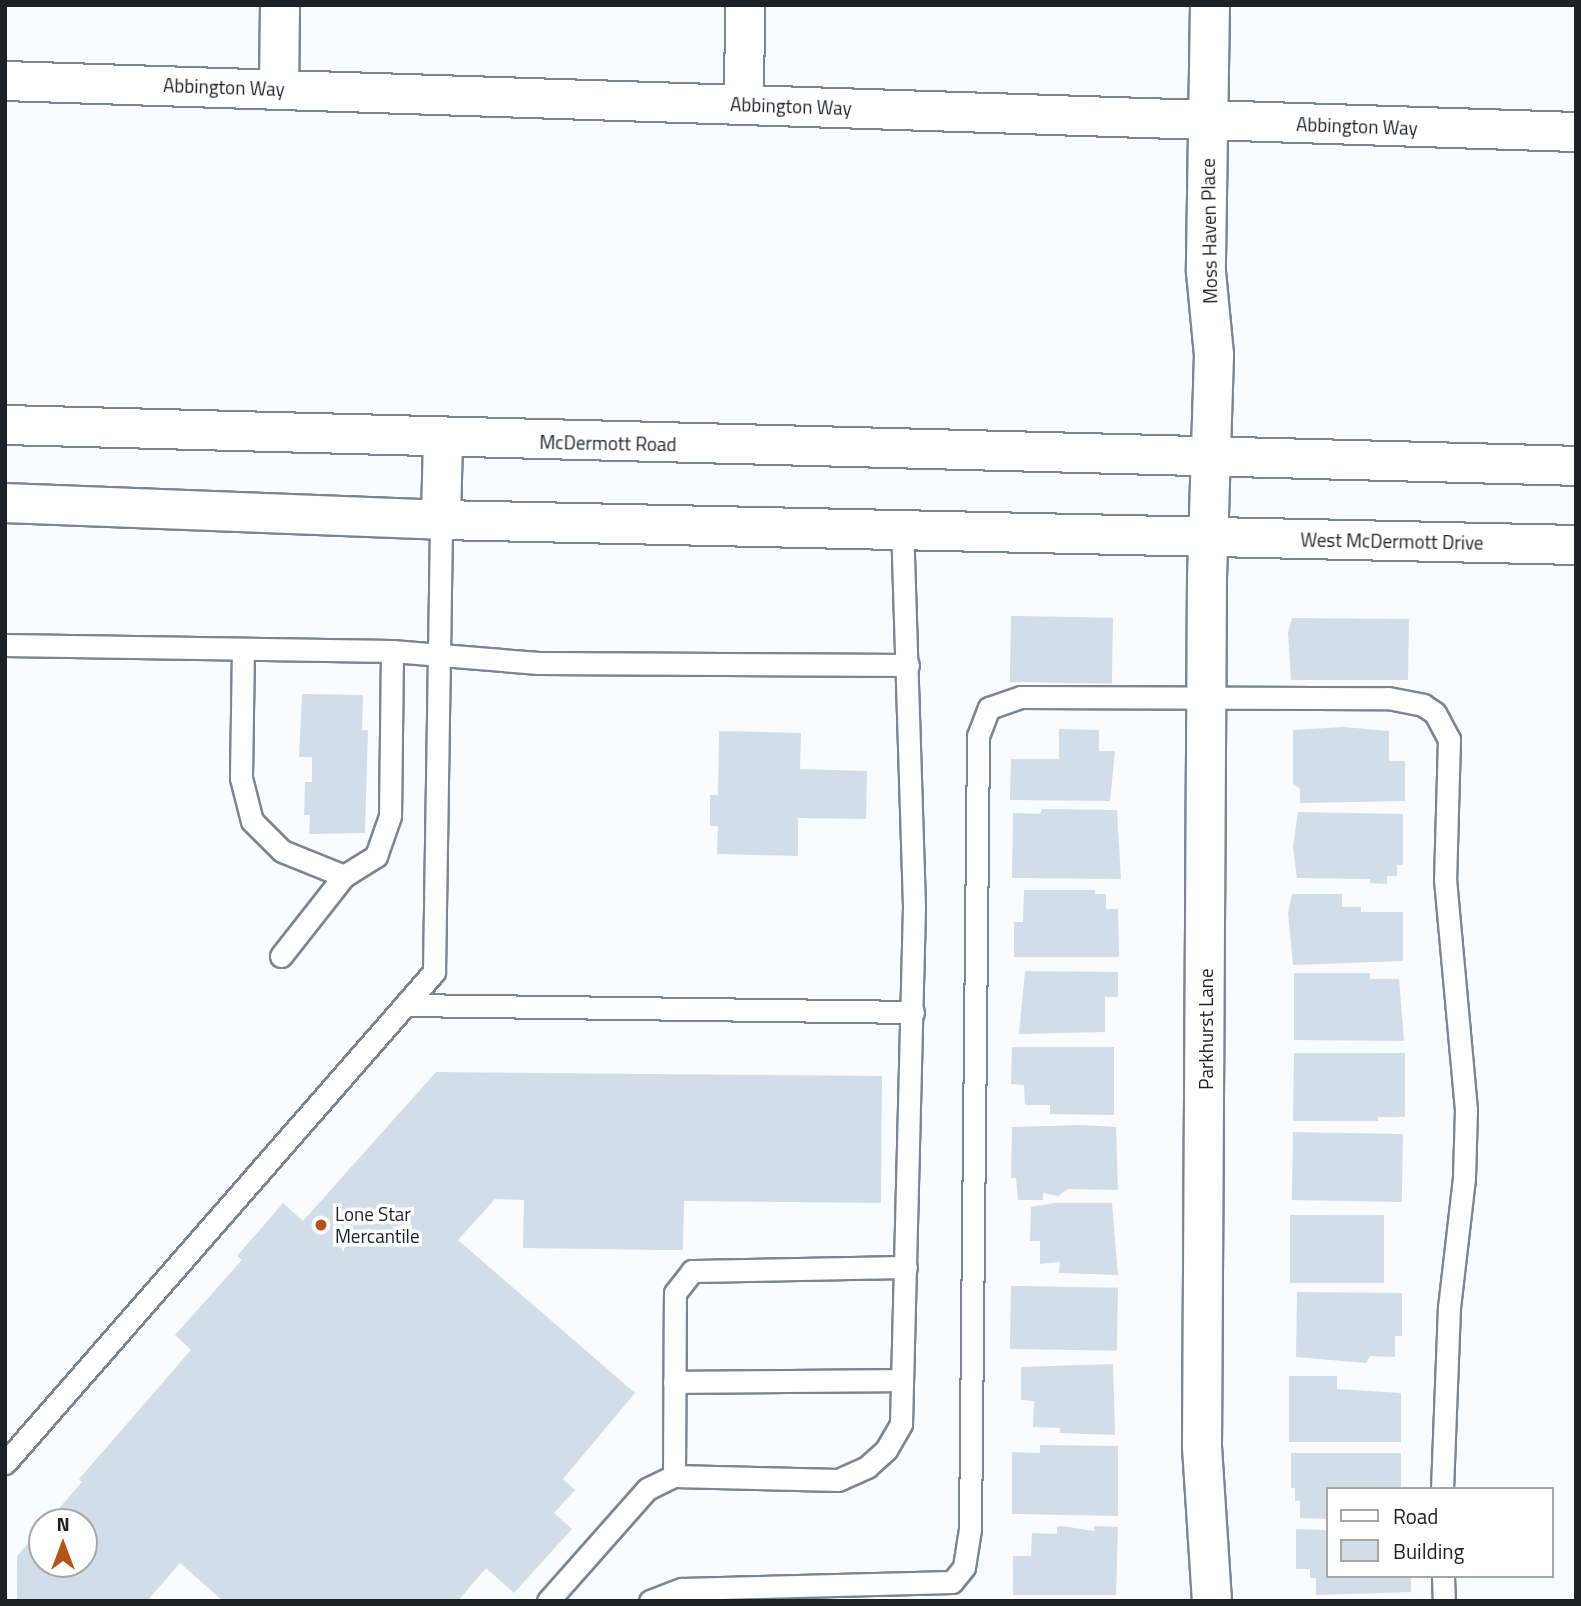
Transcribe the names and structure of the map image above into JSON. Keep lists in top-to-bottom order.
{
  "streets": {
    "street": [
      "Abbington Way",
      "Moss Haven Place",
      "McDermott Road",
      "West McDermott Drive",
      "Parkhurst Lane"
    ]
  },
  "crossings": [
    ["Abbington Way", "Moss Haven Place"],
    ["Moss Haven Place", "McDermott Road"],
    ["Moss Haven Place", "Parkhurst Lane"],
    ["McDermott Road", "Parkhurst Lane"],
    ["West McDermott Drive", "Parkhurst Lane"]
  ],
  "places": ["Lone Star Mercantile"],
  "legend": ["Road", "Building"],
  "north": "top"
}
